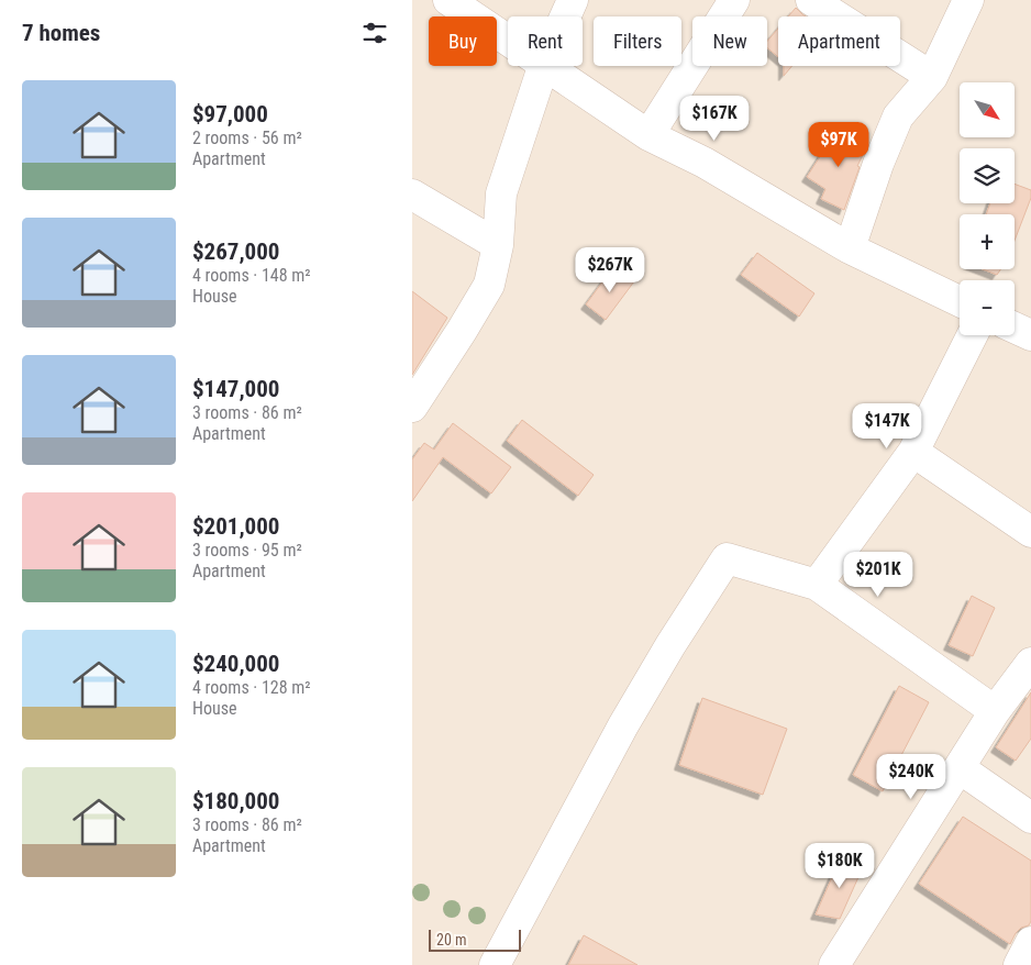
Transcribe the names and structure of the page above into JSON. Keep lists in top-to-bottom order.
{
  "scale_bar": "20 m",
  "north": "bottom right",
  "page": {
    "heading": "7 homes",
    "chip": [
      "Buy",
      "Rent",
      "Filters",
      "New",
      "Apartment"
    ],
    "list": [
      {
        "name": "$97,000",
        "note": "2 rooms · 56 m² · Apartment"
      },
      {
        "name": "$267,000",
        "note": "4 rooms · 148 m² · House"
      },
      {
        "name": "$147,000",
        "note": "3 rooms · 86 m² · Apartment"
      },
      {
        "name": "$201,000",
        "note": "3 rooms · 95 m² · Apartment"
      },
      {
        "name": "$240,000",
        "note": "4 rooms · 128 m² · House"
      },
      {
        "name": "$180,000",
        "note": "3 rooms · 86 m² · Apartment"
      }
    ],
    "map_buttons": ["+", "−"],
    "price": [
      "$167K",
      "$97K",
      "$267K",
      "$147K",
      "$201K",
      "$240K",
      "$180K"
    ],
    "scale": "20 m"
  }
}
